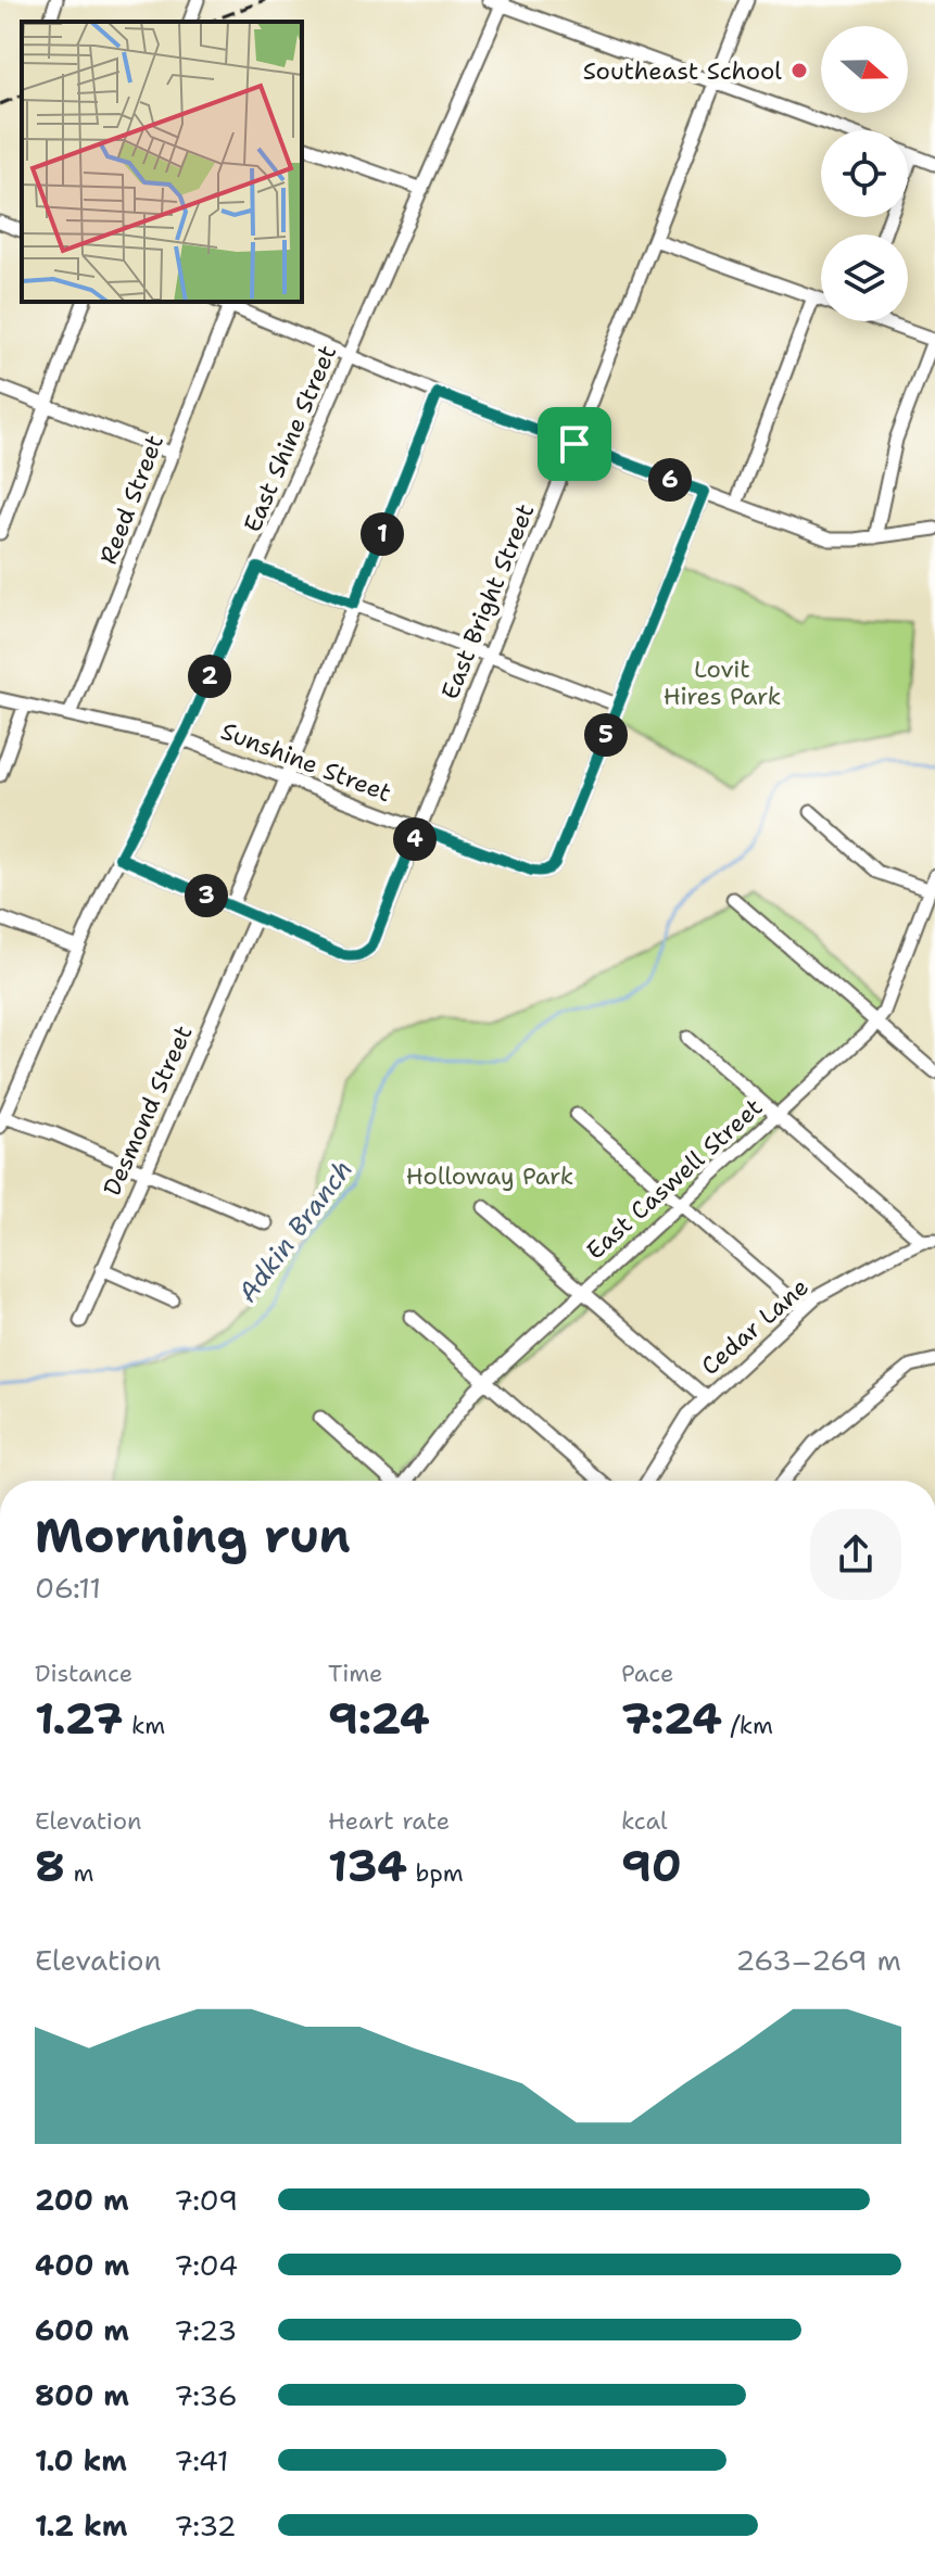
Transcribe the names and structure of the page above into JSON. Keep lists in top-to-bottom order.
{
  "streets": {
    "street": [
      "East Shine Street",
      "Reed Street",
      "East Bright Street",
      "Sunshine Street",
      "Desmond Street",
      "East Caswell Street",
      "Cedar Lane"
    ]
  },
  "crossings": [
    ["East Shine Street", "Sunshine Street"],
    ["Reed Street", "Sunshine Street"],
    ["East Bright Street", "Sunshine Street"],
    ["East Bright Street", "Desmond Street"]
  ],
  "water": ["Adkin Branch"],
  "parks": ["Lovit Hires Park", "Holloway Park"],
  "places": ["Southeast School"],
  "north": "right",
  "page": {
    "pins": [
      "6",
      "1",
      "2",
      "5",
      "4",
      "3"
    ],
    "heading": ["Morning run", "06:11"],
    "stats": [
      ["Distance", "1.27 km"],
      ["Time", "9:24"],
      ["Pace", "7:24 /km"],
      ["Elevation", "8 m"],
      ["Heart rate", "134 bpm"],
      ["kcal", "90"]
    ],
    "chart": ["Elevation", "263–269 m"],
    "list": [
      {
        "name": "200 m",
        "note": "7:09"
      },
      {
        "name": "400 m",
        "note": "7:04"
      },
      {
        "name": "600 m",
        "note": "7:23"
      },
      {
        "name": "800 m",
        "note": "7:36"
      },
      {
        "name": "1.0 km",
        "note": "7:41"
      },
      {
        "name": "1.2 km",
        "note": "7:32"
      }
    ]
  }
}
